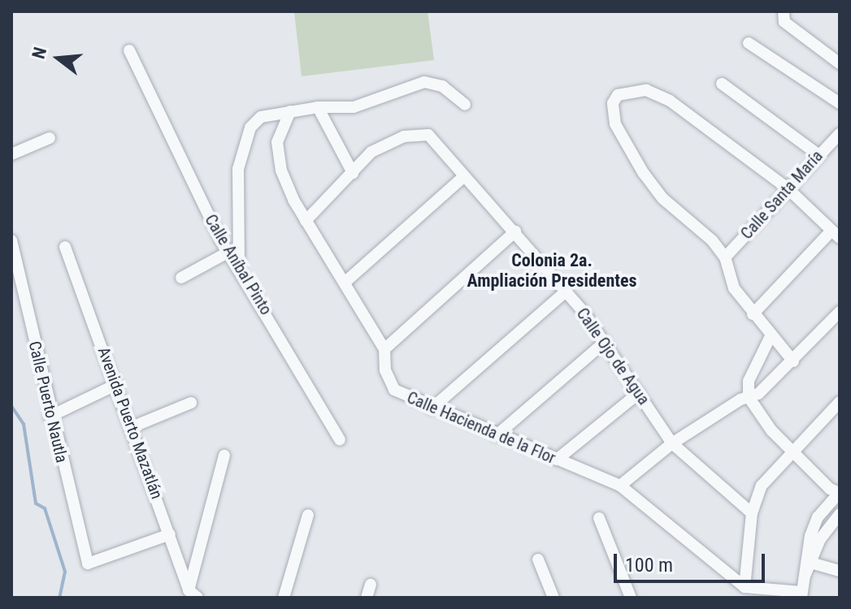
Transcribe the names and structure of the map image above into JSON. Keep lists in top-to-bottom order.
{
  "streets": {
    "street": [
      "Calle Santa María",
      "Calle Aníbal Pinto",
      "Calle Ojo de Agua",
      "Calle Puerto Nautla",
      "Avenida Puerto Mazatlán",
      "Calle Hacienda de la Flor"
    ]
  },
  "crossings": [
    ["Calle Ojo de Agua", "Calle Hacienda de la Flor"],
    ["Calle Puerto Nautla", "Avenida Puerto Mazatlán"]
  ],
  "districts": ["Colonia 2a. Ampliación Presidentes"],
  "scale_bar": "100 m",
  "north": "left"
}
